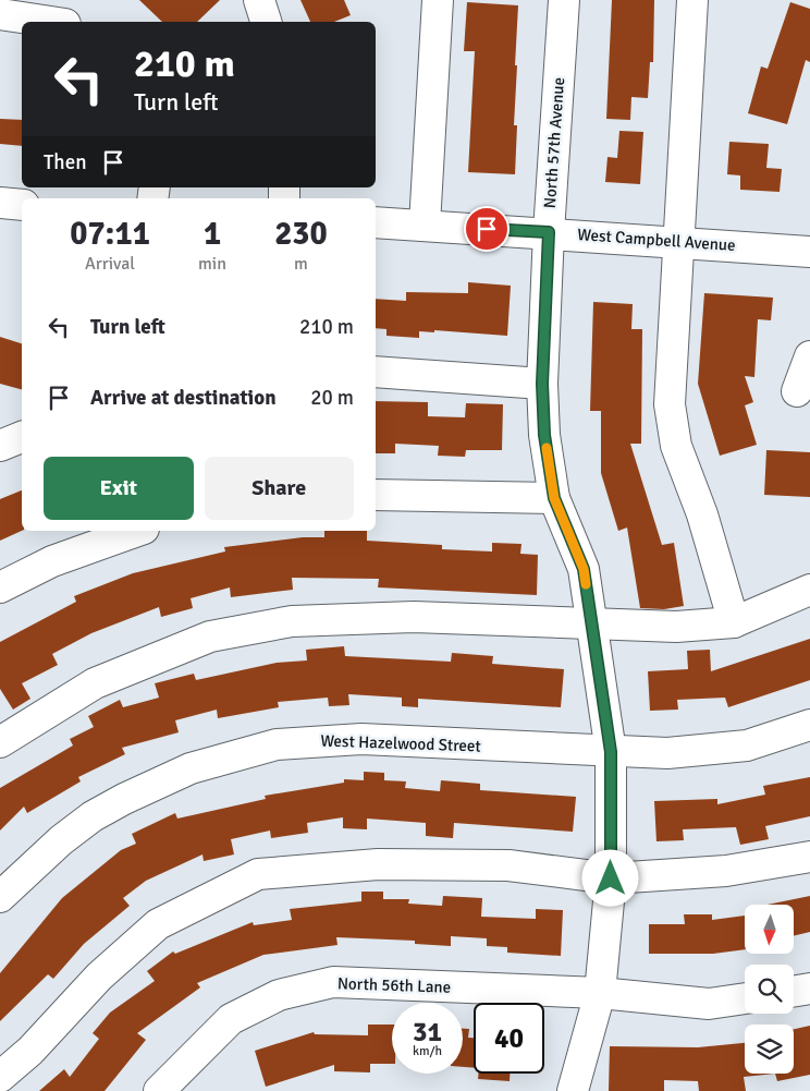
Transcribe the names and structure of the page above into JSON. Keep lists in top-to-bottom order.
{
  "streets": {
    "street": [
      "North 57th Avenue",
      "West Campbell Avenue",
      "West Hazelwood Street",
      "North 56th Lane"
    ]
  },
  "crossings": [
    ["North 57th Avenue", "West Campbell Avenue"],
    ["North 57th Avenue", "West Hazelwood Street"],
    ["North 57th Avenue", "North 56th Lane"]
  ],
  "north": "bottom",
  "page": {
    "turn": ["210 m", "Turn left"],
    "then": "Then",
    "eta": [
      "07:11",
      "Arrival",
      "1",
      "min",
      "230",
      "m"
    ],
    "list": [
      {
        "name": "Turn left",
        "value": "210 m"
      },
      {
        "name": "Arrive at destination",
        "value": "20 m"
      }
    ],
    "buttons": ["Exit", "Share"],
    "speed": "31 km/h",
    "limit": "40"
  }
}
